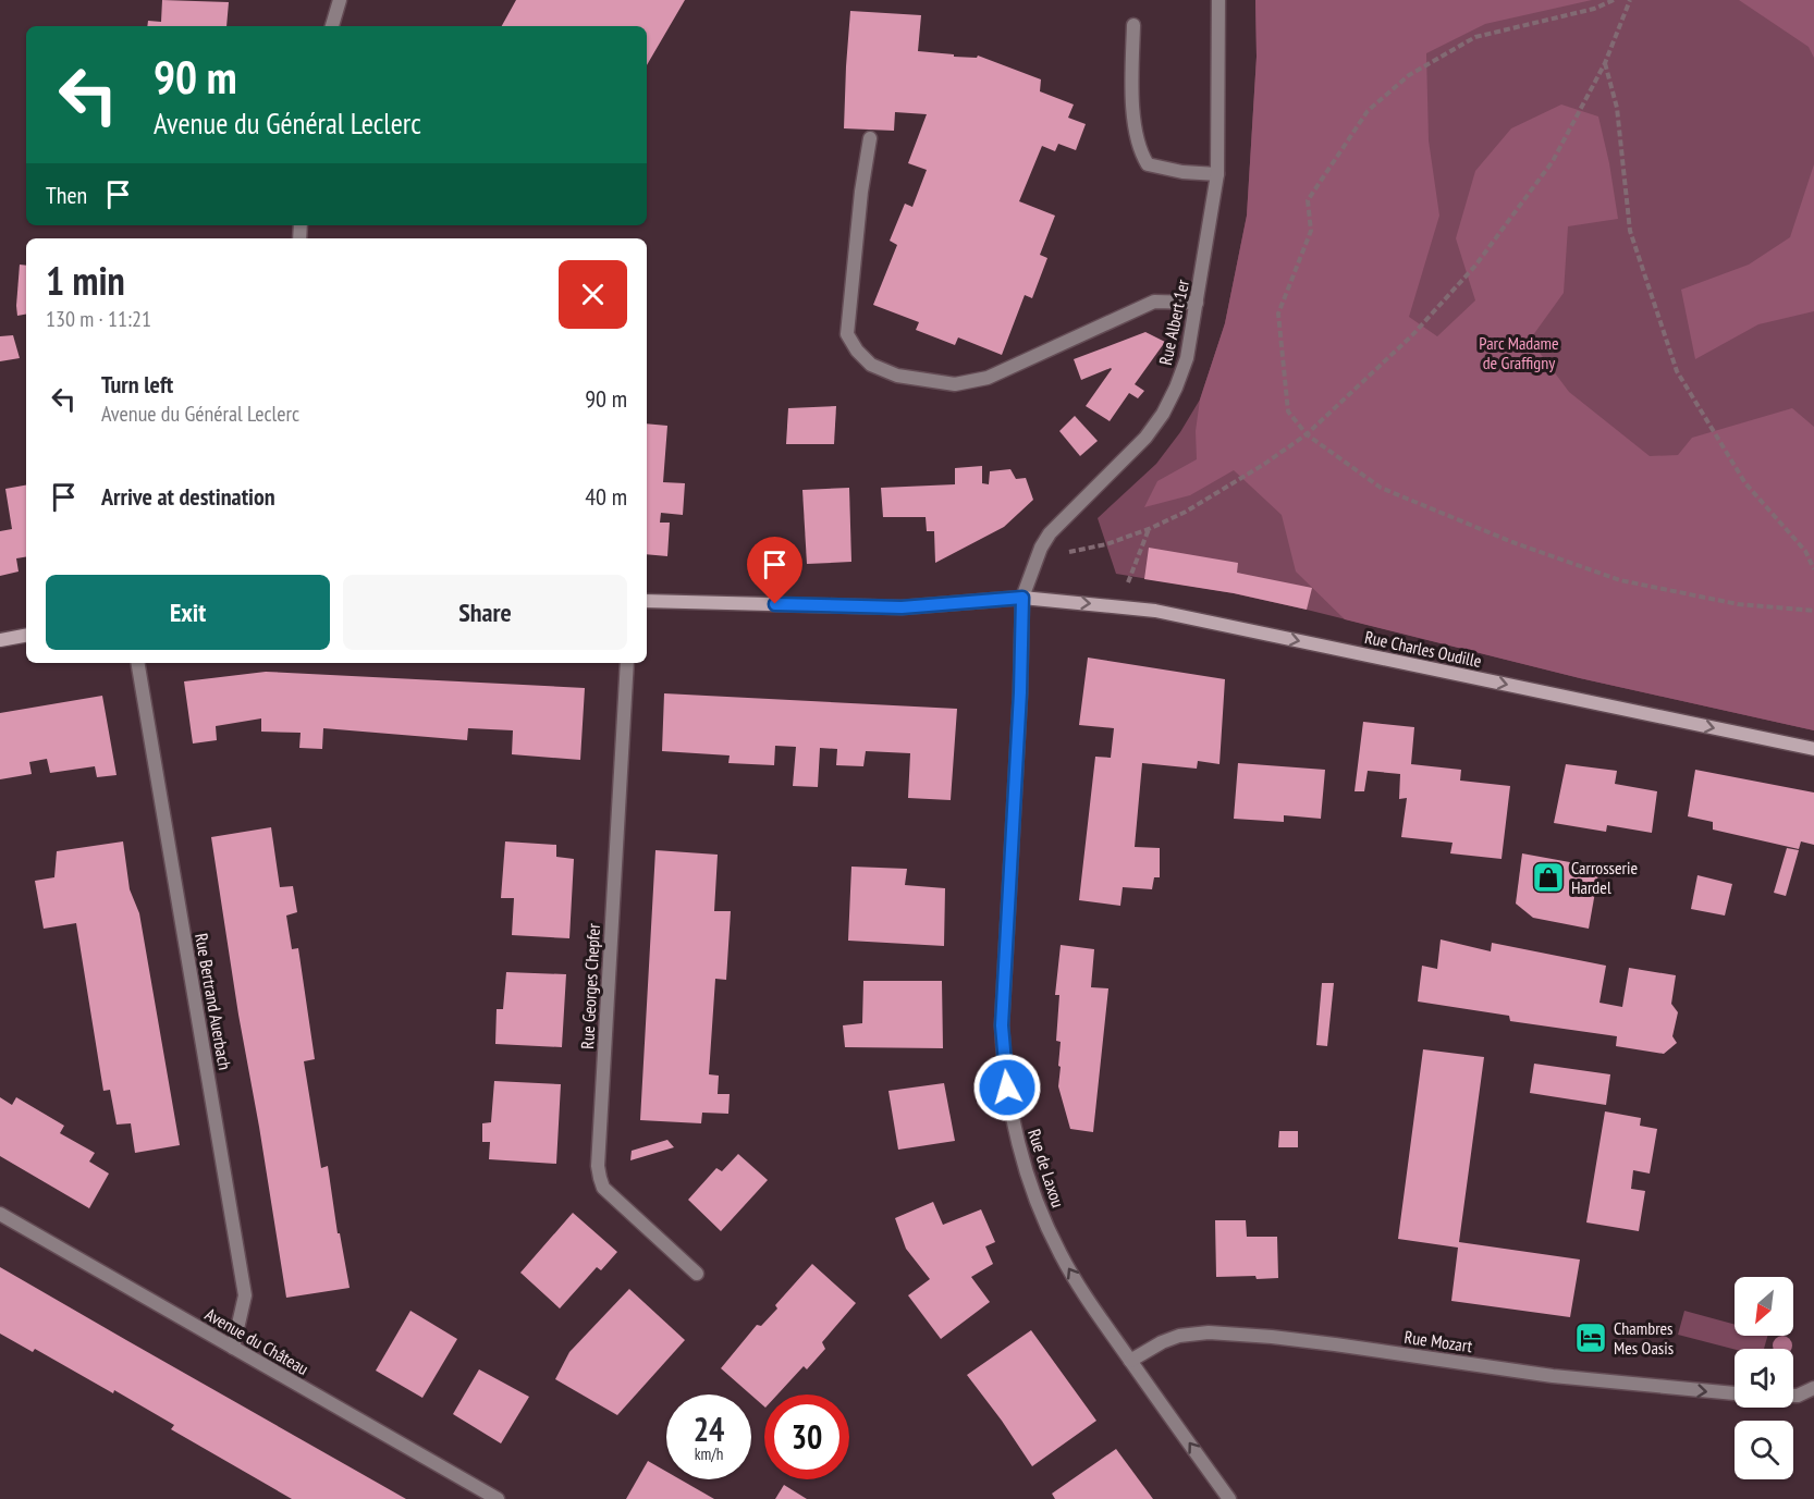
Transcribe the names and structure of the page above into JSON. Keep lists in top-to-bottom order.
{
  "streets": {
    "street": [
      "Rue Albert 1er",
      "Rue Charles Oudille",
      "Rue Georges Chepfer",
      "Rue Bertrand Auerbach",
      "Rue de Laxou",
      "Avenue du Château",
      "Rue Mozart"
    ]
  },
  "crossings": [
    ["Rue Albert 1er", "Rue Charles Oudille"],
    ["Rue Albert 1er", "Rue de Laxou"],
    ["Rue Charles Oudille", "Rue de Laxou"],
    ["Rue Bertrand Auerbach", "Avenue du Château"],
    ["Rue de Laxou", "Rue Mozart"]
  ],
  "one_way": ["Rue Charles Oudille", "Rue de Laxou", "Rue Mozart"],
  "parks": ["Parc Madame de Graffigny"],
  "places": {
    "shop": ["Carrosserie Hardel"],
    "hotel": ["Chambres Mes Oasis"]
  },
  "north": "bottom left",
  "page": {
    "turn": ["90 m", "Avenue du Général Leclerc"],
    "then": "Then",
    "heading": ["1 min", "130 m · 11:21"],
    "list": [
      {
        "name": "Turn left",
        "note": "Avenue du Général Leclerc",
        "value": "90 m"
      },
      {
        "name": "Arrive at destination",
        "value": "40 m"
      }
    ],
    "buttons": ["Exit", "Share"],
    "speed": "24 km/h",
    "limit": "30"
  }
}
